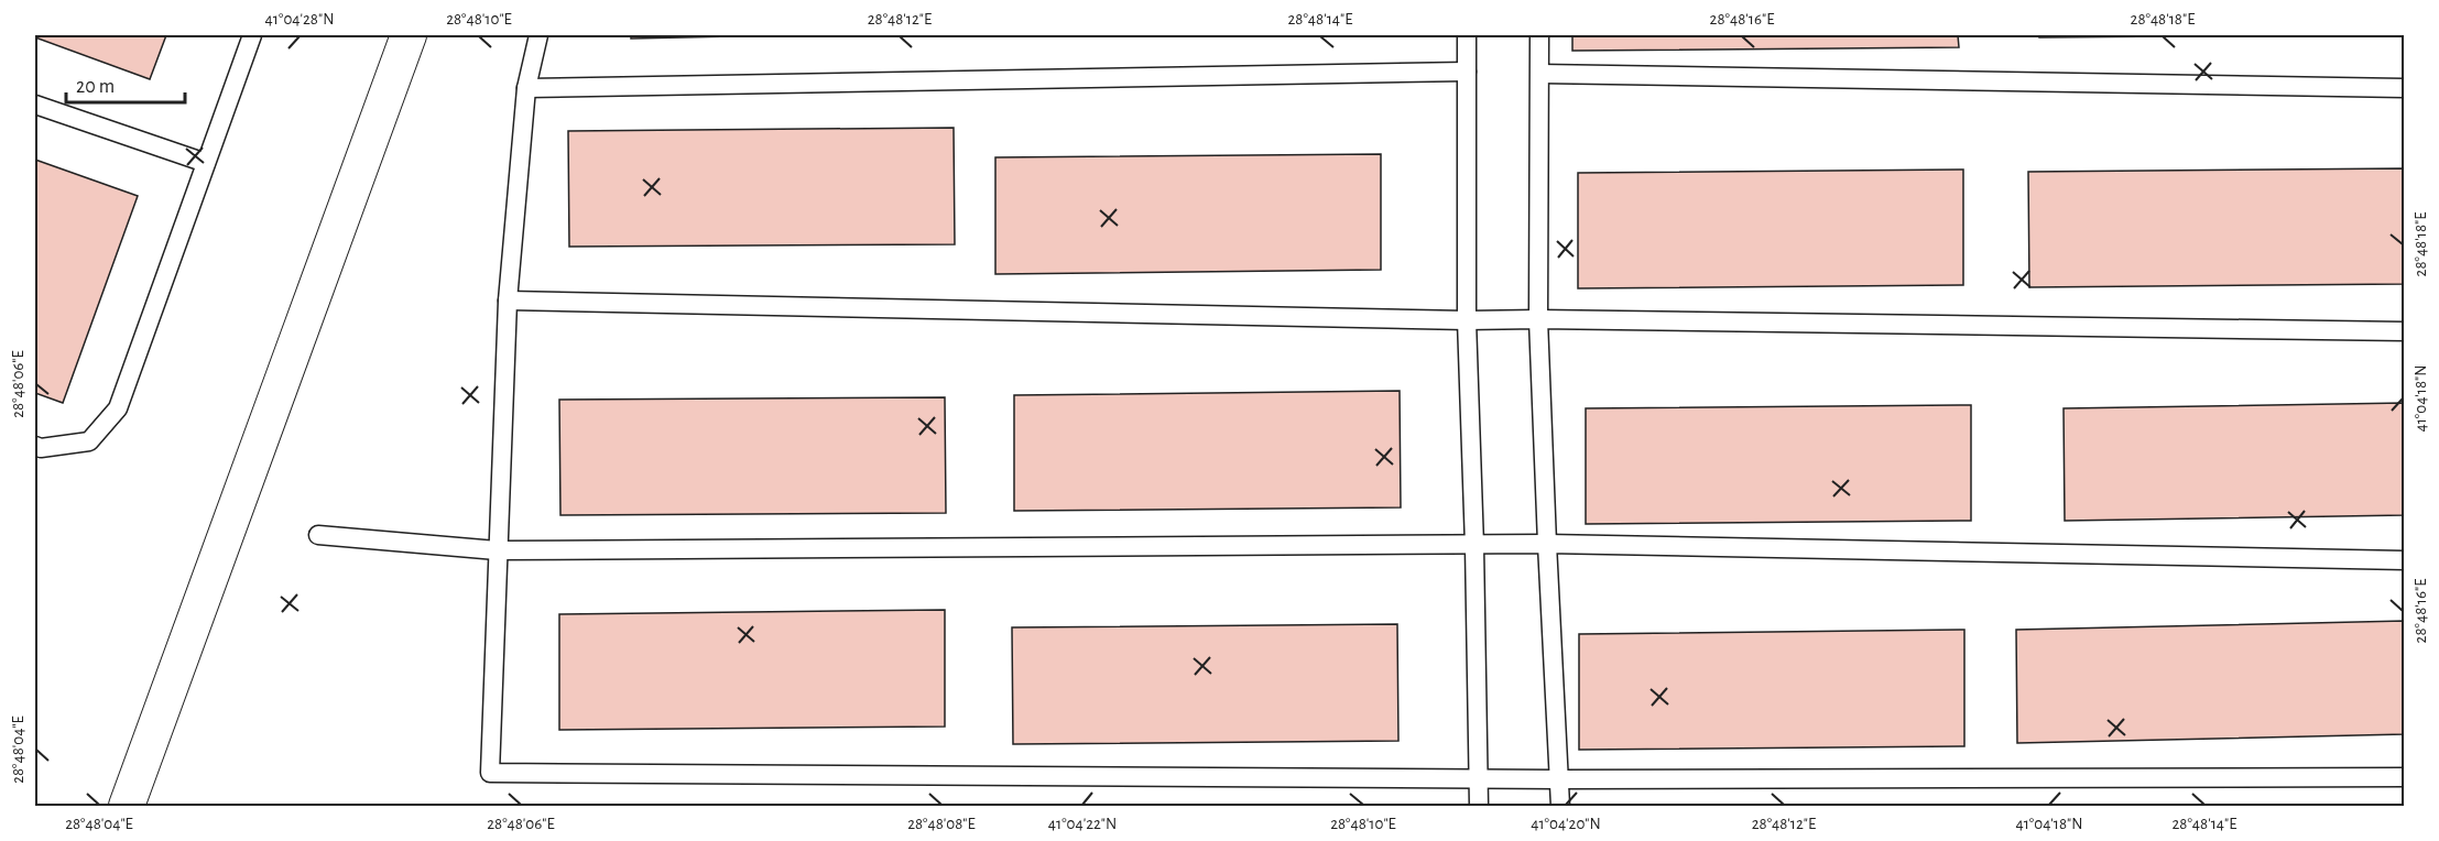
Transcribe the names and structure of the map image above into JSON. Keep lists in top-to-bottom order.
{
  "scale_bar": "20 m",
  "coordinates": [
    "41°04'28\"N",
    "28°48'10\"E",
    "28°48'12\"E",
    "28°48'14\"E",
    "28°48'16\"E",
    "28°48'18\"E",
    "28°48'06\"E",
    "41°04'18\"N",
    "28°48'04\"E",
    "28°48'08\"E",
    "41°04'22\"N",
    "41°04'20\"N"
  ]
}
